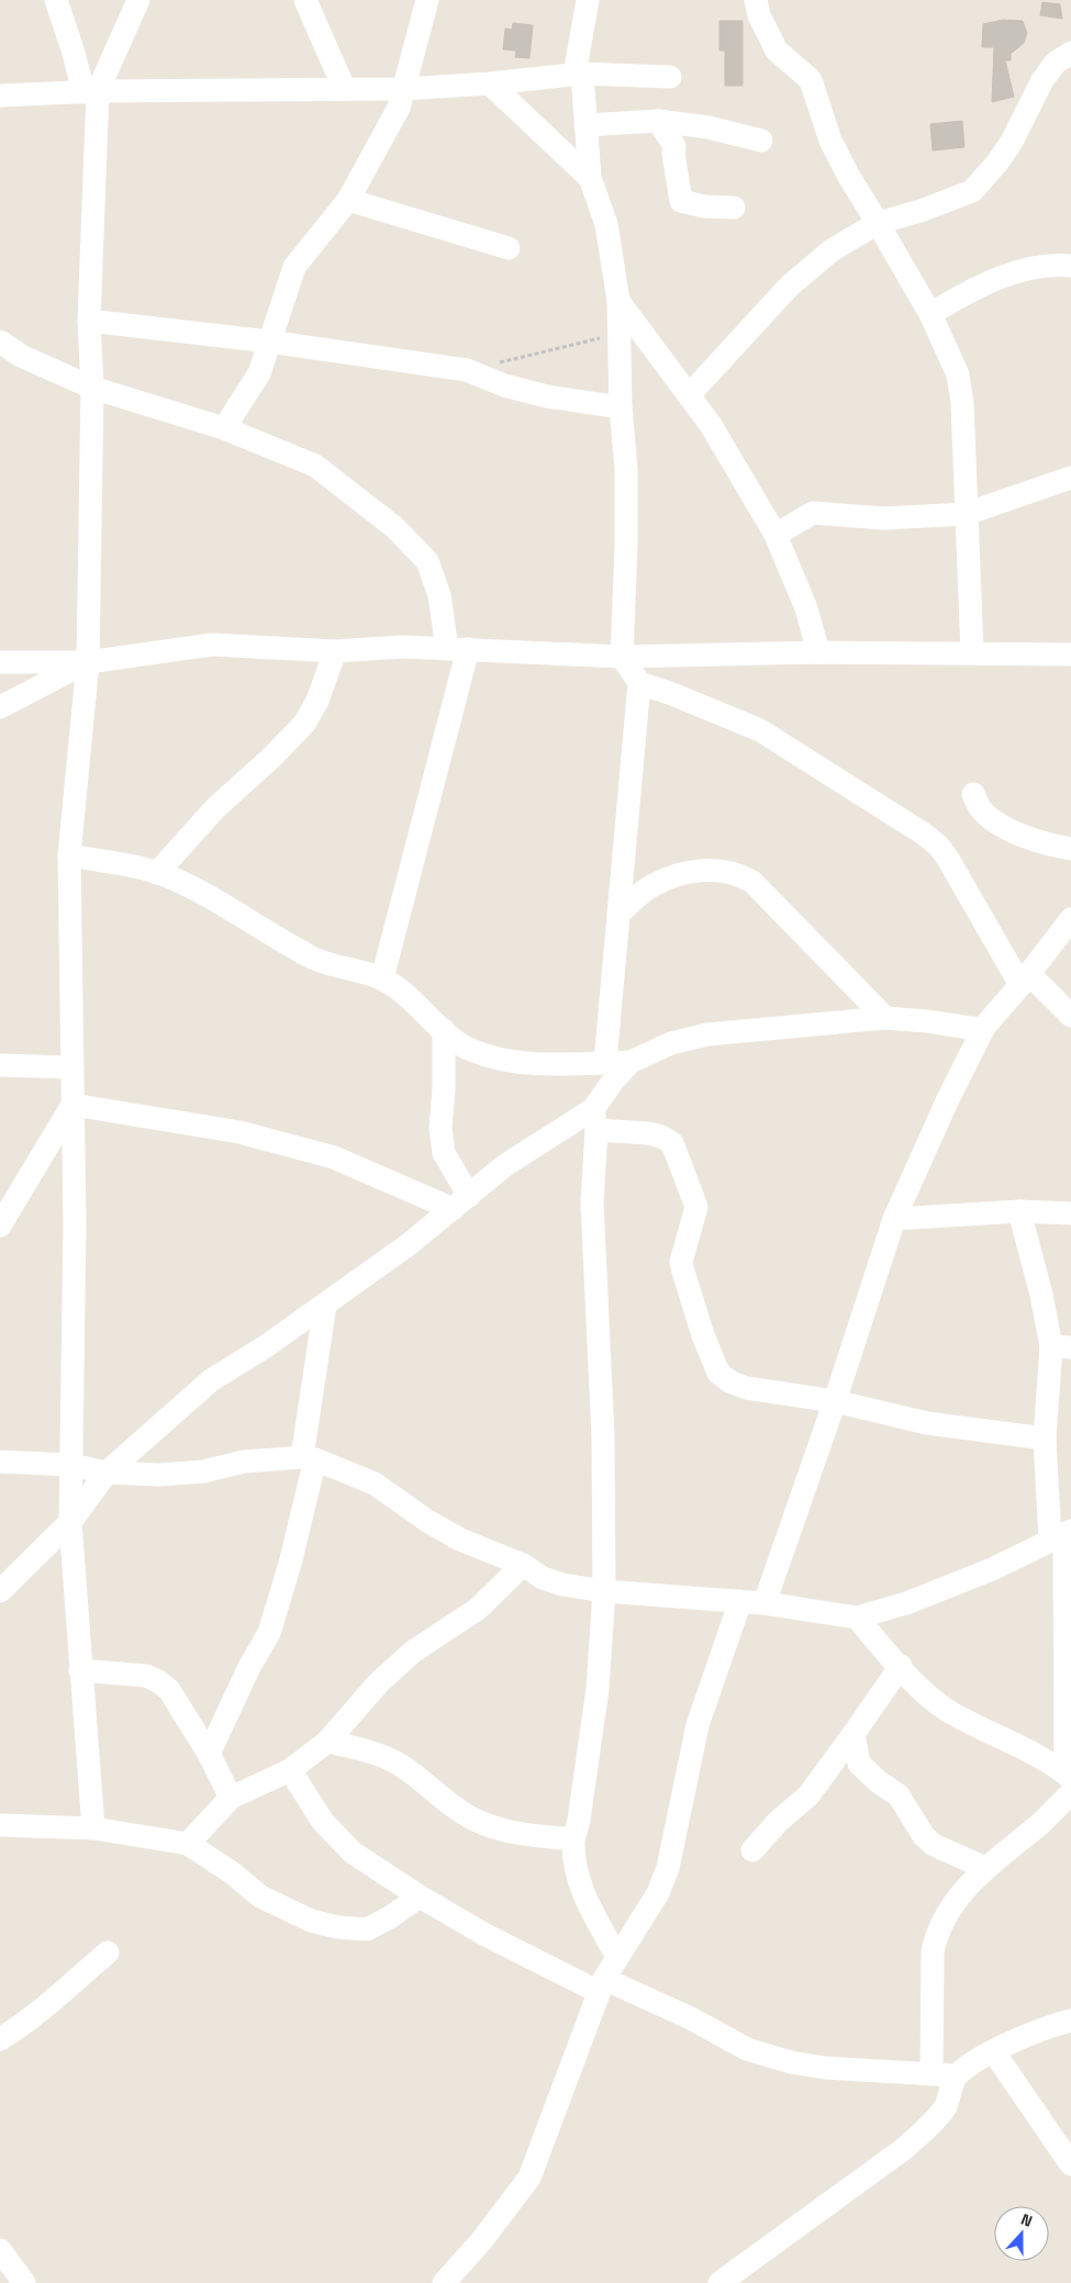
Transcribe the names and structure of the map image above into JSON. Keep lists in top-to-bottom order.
{
  "north": "top"
}
